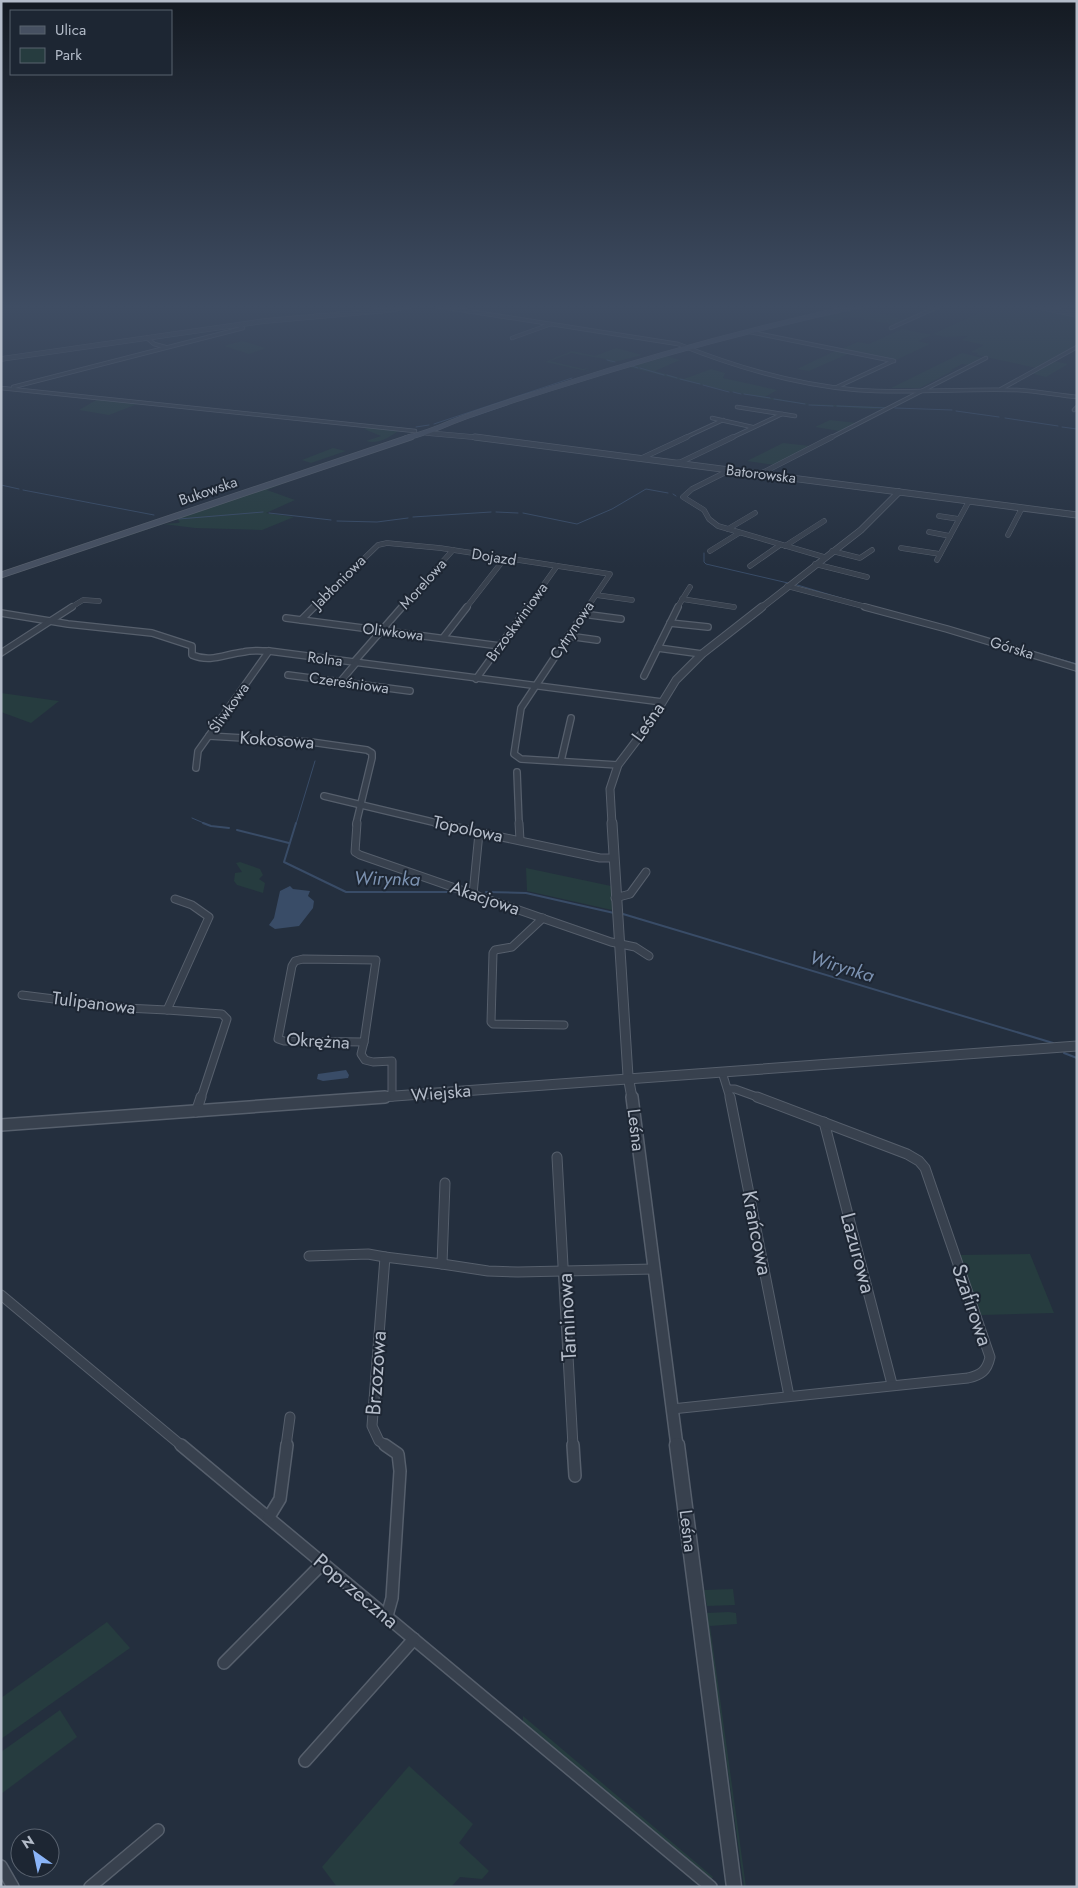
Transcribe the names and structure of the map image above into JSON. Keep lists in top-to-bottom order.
{
  "streets": {
    "main road": ["Bukowska"],
    "street": [
      "Batorowska",
      "Dojazd",
      "Jabłoniowa",
      "Morelowa",
      "Brzoskwiniowa",
      "Cytrynowa",
      "Oliwkowa",
      "Górska",
      "Rolna",
      "Czereśniowa",
      "Śliwkowa",
      "Leśna",
      "Kokosowa",
      "Topolowa",
      "Akacjowa",
      "Tulipanowa",
      "Okrężna",
      "Wiejska",
      "Krańcowa",
      "Lazurowa",
      "Szafirowa",
      "Tarninowa",
      "Brzozowa",
      "Poprzeczna"
    ]
  },
  "crossings": [
    ["Batorowska", "Bukowska"],
    ["Batorowska", "Leśna"],
    ["Dojazd", "Jabłoniowa"],
    ["Dojazd", "Morelowa"],
    ["Dojazd", "Brzoskwiniowa"],
    ["Dojazd", "Cytrynowa"],
    ["Jabłoniowa", "Oliwkowa"],
    ["Morelowa", "Oliwkowa"],
    ["Morelowa", "Rolna"],
    ["Morelowa", "Czereśniowa"],
    ["Brzoskwiniowa", "Oliwkowa"],
    ["Brzoskwiniowa", "Rolna"],
    ["Cytrynowa", "Rolna"],
    ["Górska", "Leśna"],
    ["Rolna", "Śliwkowa"],
    ["Rolna", "Leśna"],
    ["Śliwkowa", "Kokosowa"],
    ["Leśna", "Topolowa"],
    ["Leśna", "Akacjowa"],
    ["Leśna", "Wiejska"],
    ["Leśna", "Szafirowa"],
    ["Kokosowa", "Akacjowa"],
    ["Topolowa", "Akacjowa"],
    ["Tulipanowa", "Wiejska"],
    ["Okrężna", "Wiejska"],
    ["Wiejska", "Krańcowa"],
    ["Krańcowa", "Szafirowa"],
    ["Lazurowa", "Szafirowa"],
    ["Brzozowa", "Poprzeczna"]
  ],
  "water": ["Wirynka"],
  "legend": ["Ulica", "Park"],
  "north": "top left"
}
